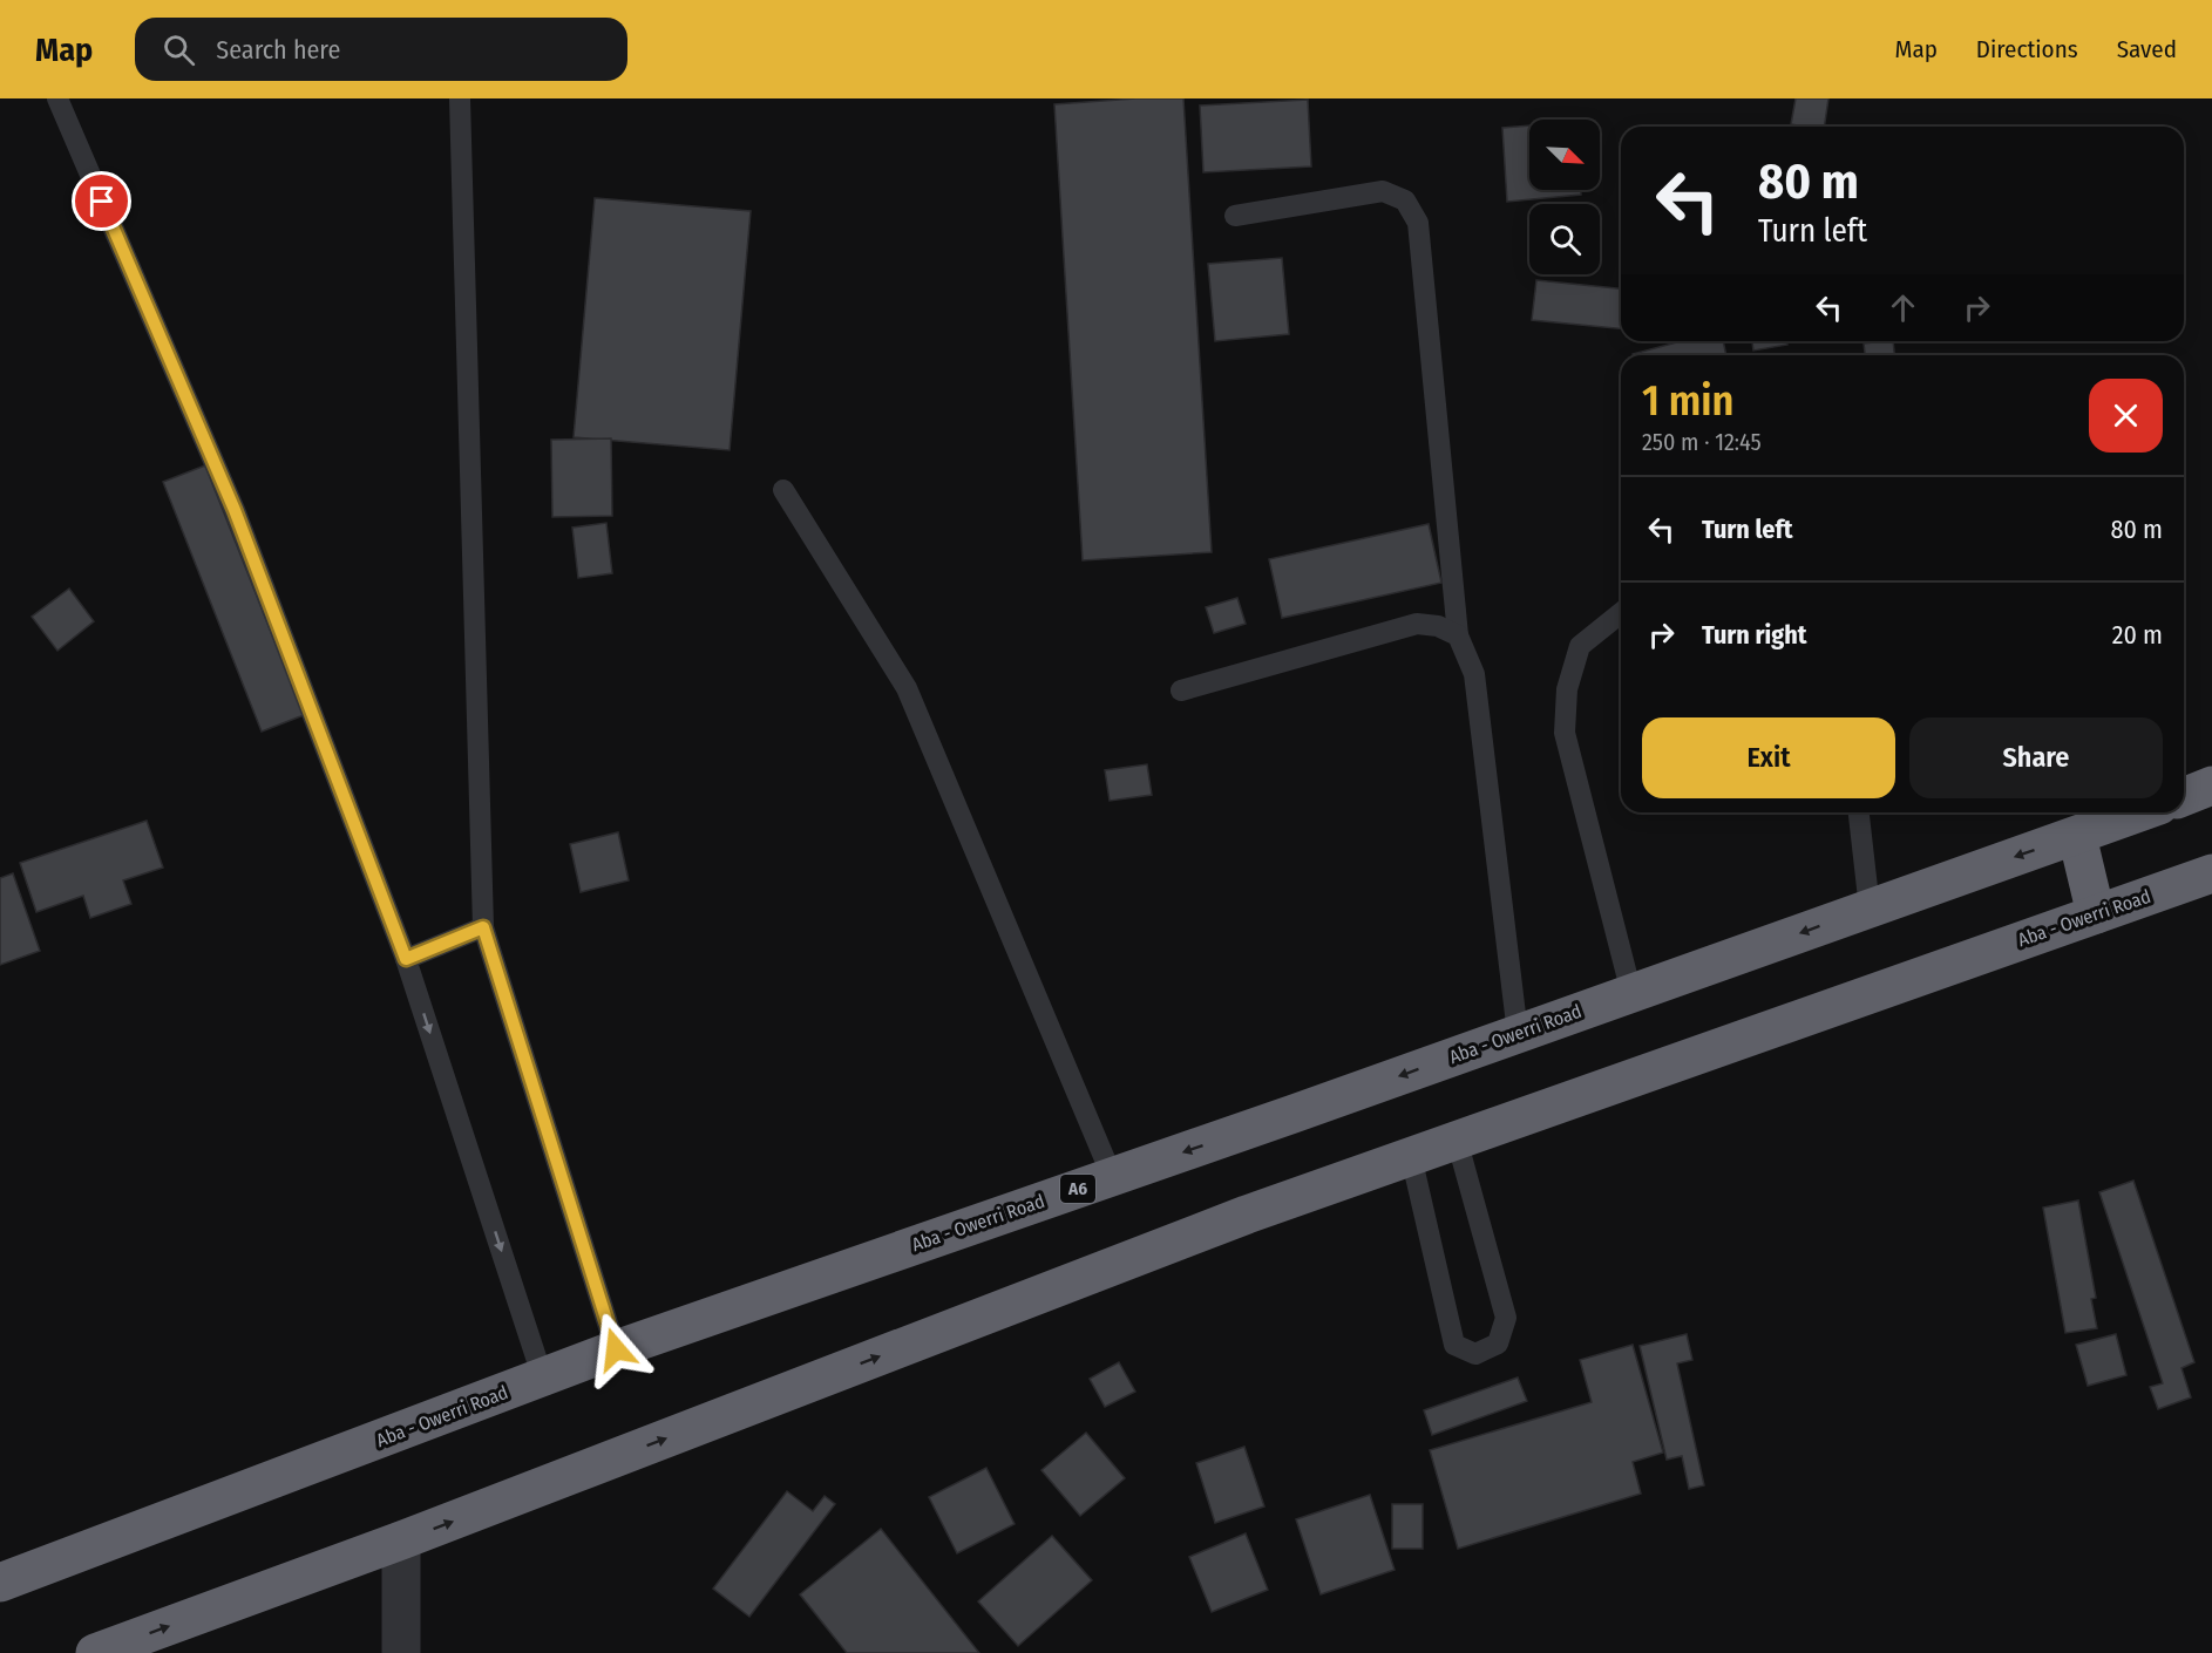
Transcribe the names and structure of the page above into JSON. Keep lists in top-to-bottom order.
{
  "streets": {
    "highway": ["Aba - Owerri Road", "A6"]
  },
  "north": "bottom right",
  "page": {
    "header": "Map",
    "search": "Search here",
    "nav": ["Map", "Directions", "Saved"],
    "turn": ["80 m", "Turn left"],
    "heading": ["1 min", "250 m · 12:45"],
    "list": [
      {
        "name": "Turn left",
        "value": "80 m"
      },
      {
        "name": "Turn right",
        "value": "20 m"
      }
    ],
    "buttons": ["Exit", "Share"]
  }
}
